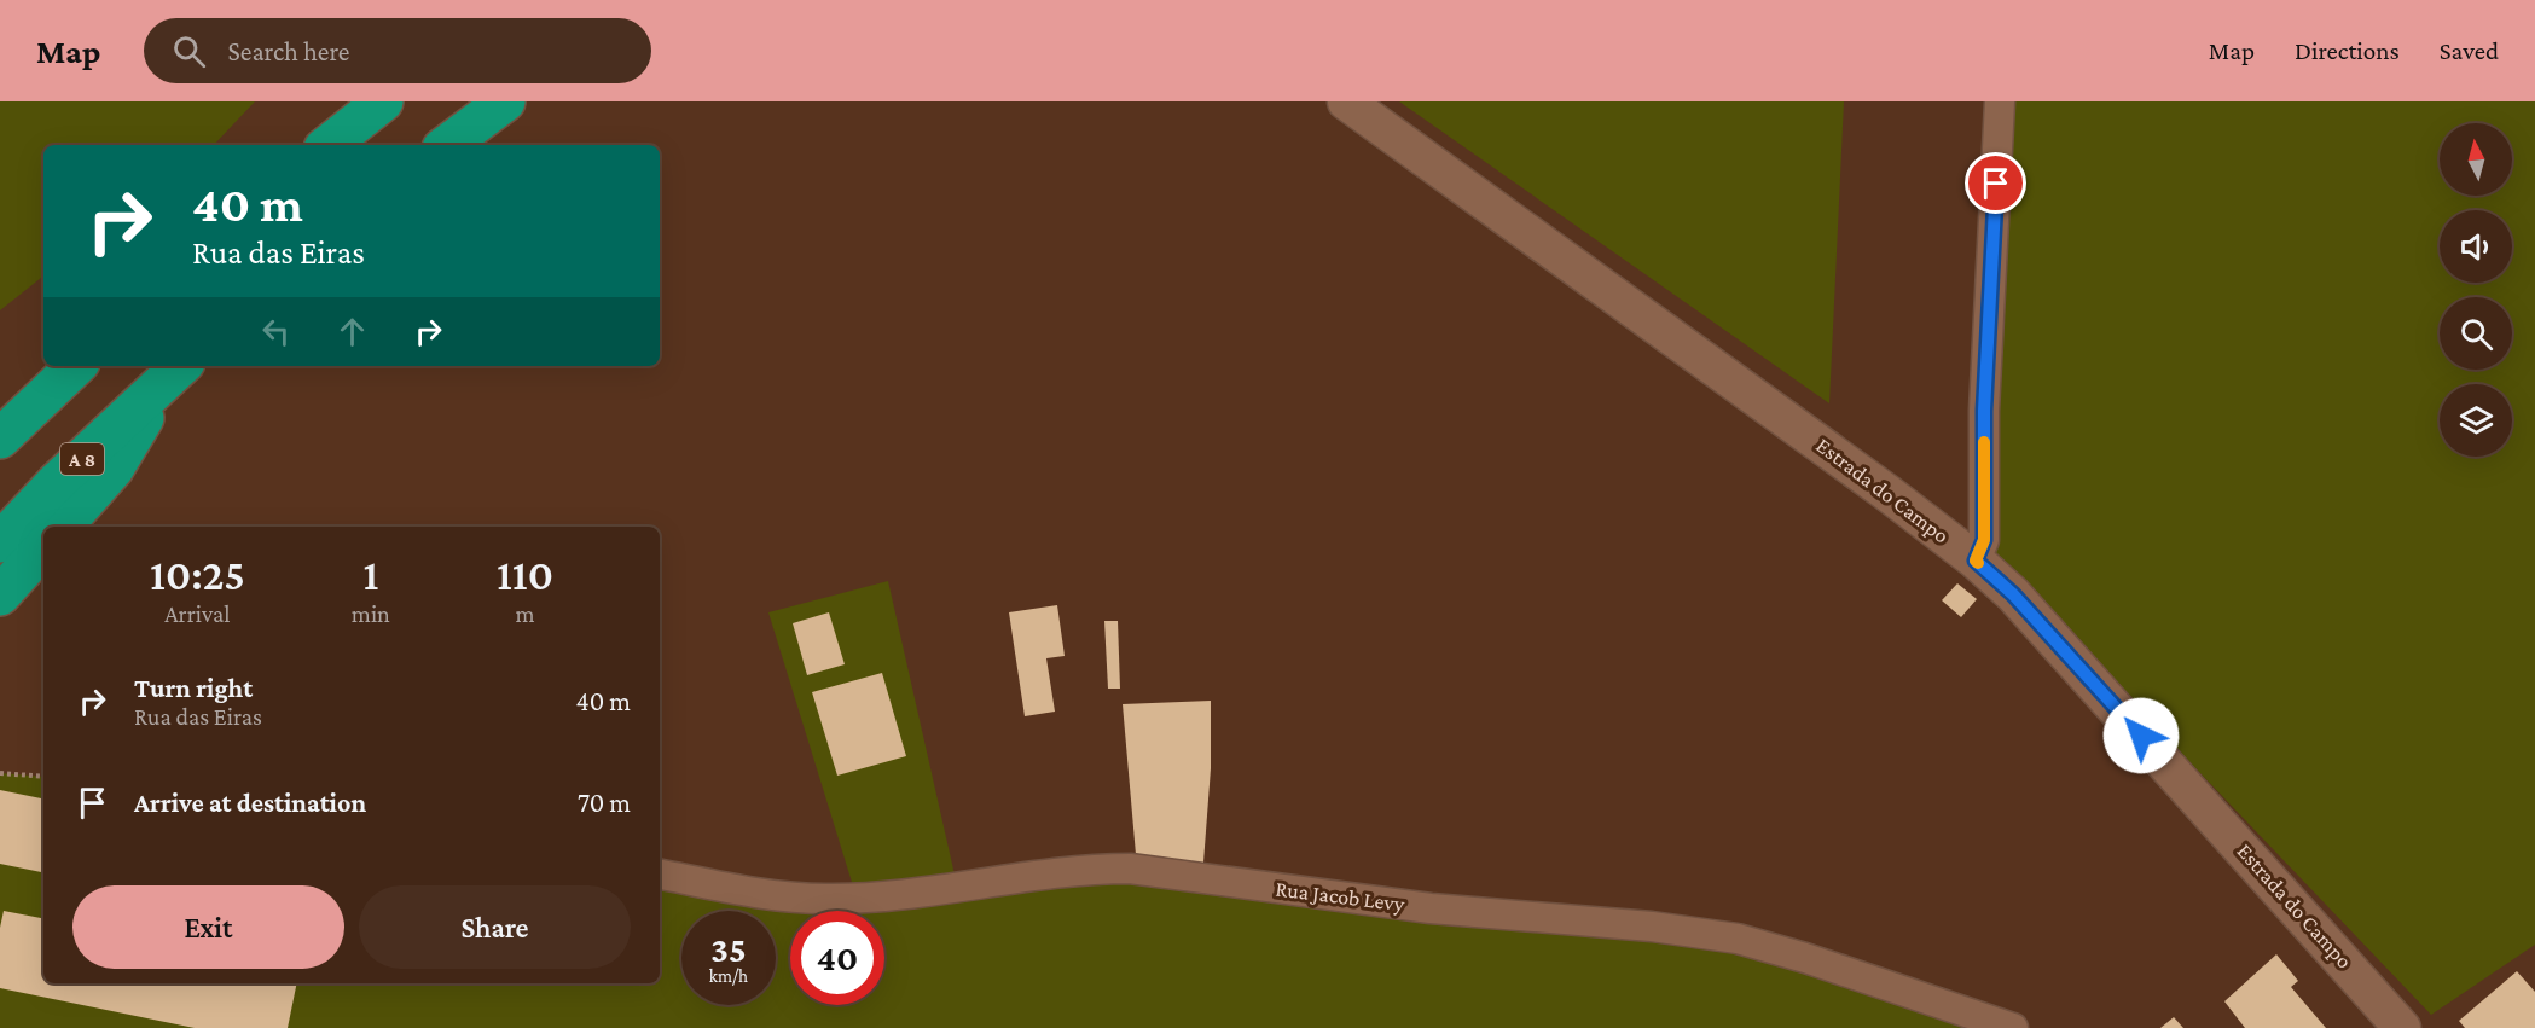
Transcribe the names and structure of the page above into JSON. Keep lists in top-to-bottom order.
{
  "streets": {
    "highway": ["A 8"],
    "street": ["Estrada do Campo", "Rua Jacob Levy"]
  },
  "north": "top",
  "page": {
    "header": "Map",
    "search": "Search here",
    "nav": ["Map", "Directions", "Saved"],
    "turn": ["40 m", "Rua das Eiras"],
    "eta": [
      "10:25",
      "Arrival",
      "1",
      "min",
      "110",
      "m"
    ],
    "list": [
      {
        "name": "Turn right",
        "note": "Rua das Eiras",
        "value": "40 m"
      },
      {
        "name": "Arrive at destination",
        "value": "70 m"
      }
    ],
    "buttons": ["Exit", "Share"],
    "speed": "35 km/h",
    "limit": "40"
  }
}
